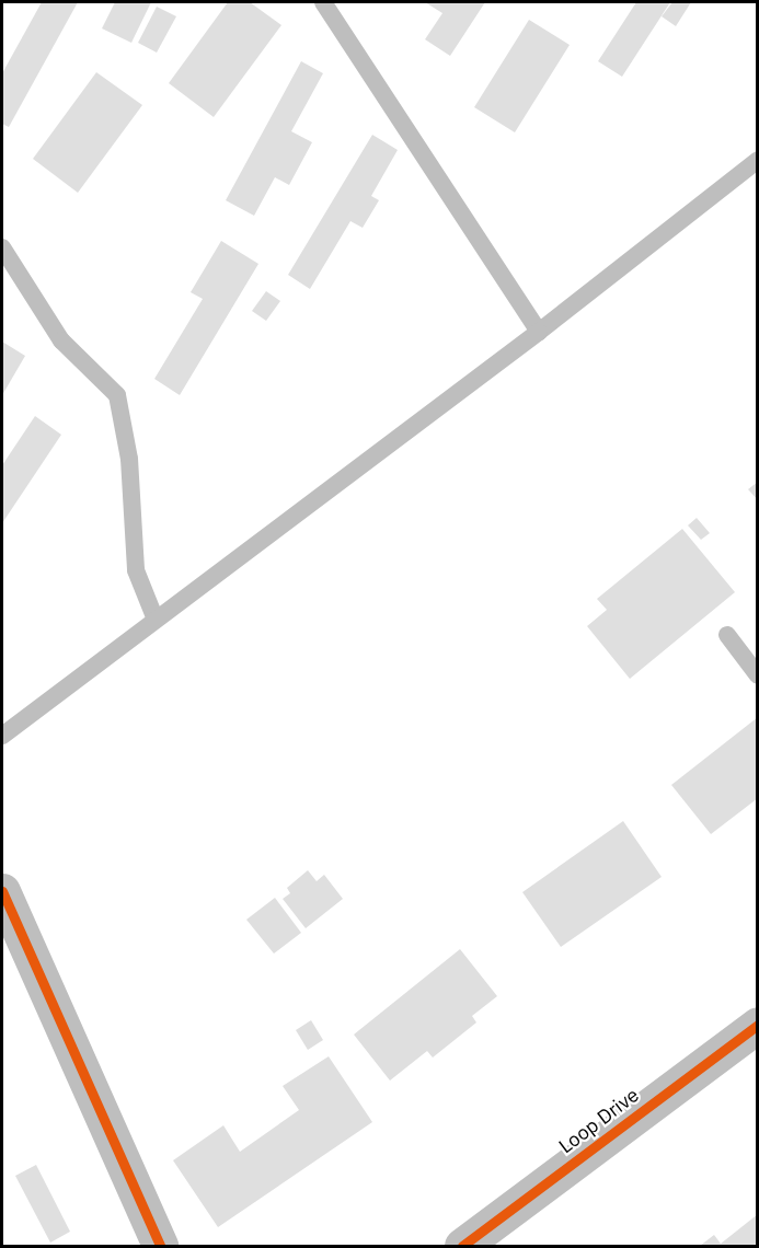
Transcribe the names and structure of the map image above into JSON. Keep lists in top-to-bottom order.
{
  "streets": {
    "street": ["Loop Drive"]
  }
}
